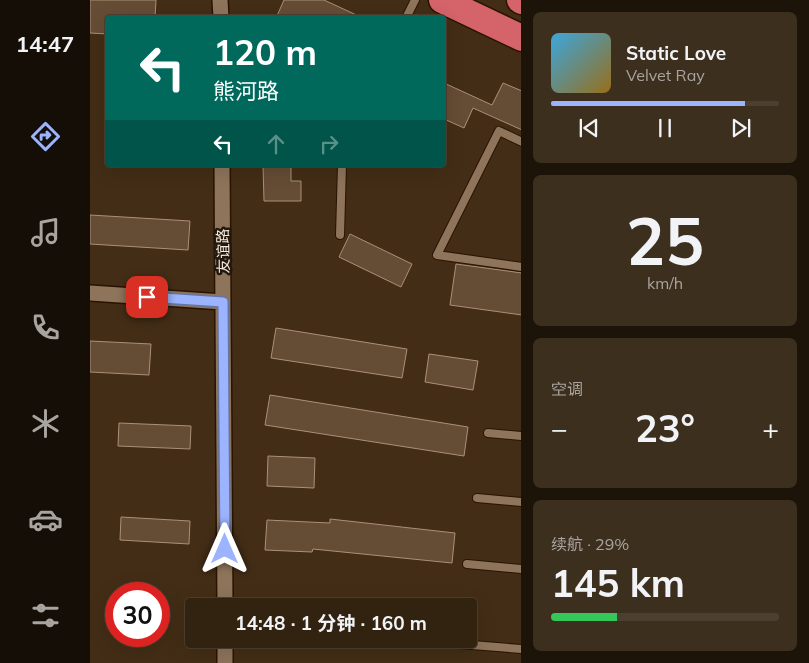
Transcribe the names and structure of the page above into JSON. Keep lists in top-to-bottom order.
{
  "streets": {
    "street": ["友谊路"]
  },
  "page": {
    "tabs": "14:47",
    "turn": ["120 m", "熊河路"],
    "song": ["Static Love", "Velvet Ray"],
    "tile": [
      ["25", "km/h"],
      "空调",
      ["续航 · 29%", "145 km"]
    ],
    "heat": ["−", "23°", "+"],
    "limit": "30",
    "trip": "14:48 · 1 分钟 · 160 m"
  }
}
